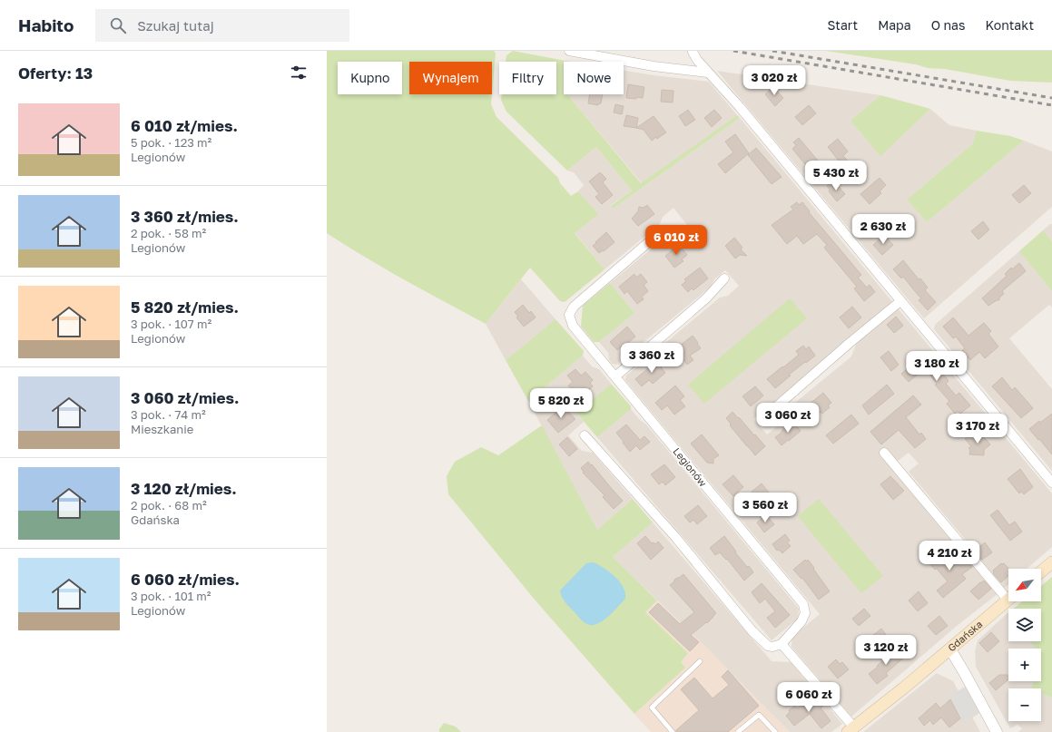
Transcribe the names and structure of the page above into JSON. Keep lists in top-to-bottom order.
{
  "streets": {
    "main road": ["Gdańska"],
    "street": ["Legionów"]
  },
  "north": "bottom left",
  "page": {
    "header": "Habito",
    "search": "Szukaj tutaj",
    "nav": [
      "Start",
      "Mapa",
      "O nas",
      "Kontakt"
    ],
    "heading": "Oferty: 13",
    "chip": [
      "Kupno",
      "Wynajem",
      "Filtry",
      "Nowe"
    ],
    "price": [
      "3 020 zł",
      "5 430 zł",
      "2 630 zł",
      "6 010 zł",
      "3 360 zł",
      "3 180 zł",
      "5 820 zł",
      "3 060 zł",
      "3 170 zł",
      "3 560 zł",
      "4 210 zł",
      "3 120 zł",
      "6 060 zł"
    ],
    "list": [
      {
        "name": "6 010 zł/mies.",
        "note": "5 pok. · 123 m² · Legionów"
      },
      {
        "name": "3 360 zł/mies.",
        "note": "2 pok. · 58 m² · Legionów"
      },
      {
        "name": "5 820 zł/mies.",
        "note": "3 pok. · 107 m² · Legionów"
      },
      {
        "name": "3 060 zł/mies.",
        "note": "3 pok. · 74 m² · Mieszkanie"
      },
      {
        "name": "3 120 zł/mies.",
        "note": "2 pok. · 68 m² · Gdańska"
      },
      {
        "name": "6 060 zł/mies.",
        "note": "3 pok. · 101 m² · Legionów"
      }
    ],
    "map_buttons": ["+", "−"]
  }
}
